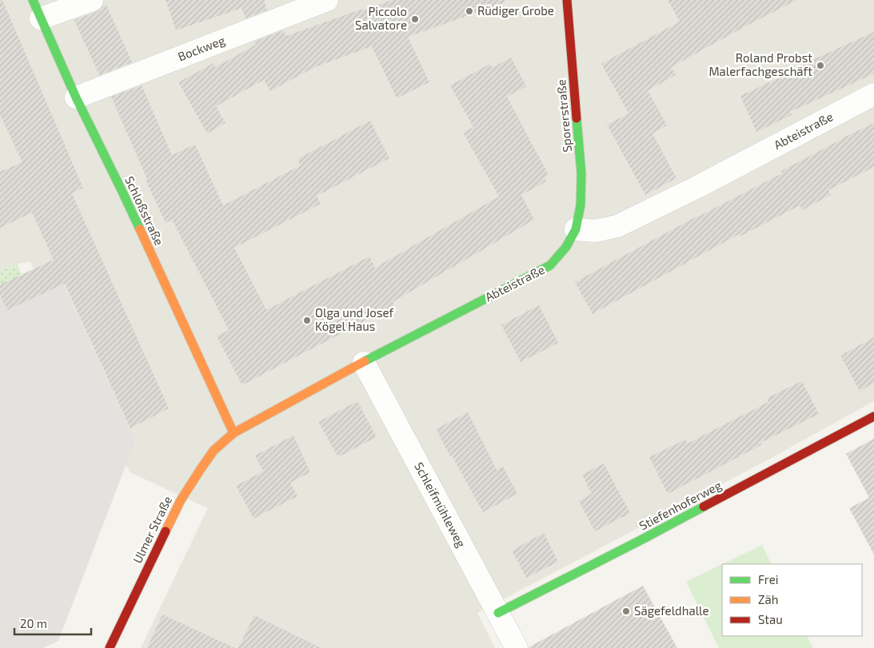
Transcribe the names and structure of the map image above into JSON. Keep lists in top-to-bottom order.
{
  "streets": {
    "main road": [
      "Sporerstraße",
      "Abteistraße",
      "Schloßstraße",
      "Stiefenhoferweg",
      "Ulmer Straße"
    ],
    "street": ["Bockweg", "Schleifmühleweg"]
  },
  "crossings": [
    ["Bockweg", "Schloßstraße"],
    ["Sporerstraße", "Abteistraße"],
    ["Abteistraße", "Schloßstraße"],
    ["Abteistraße", "Schleifmühleweg"],
    ["Abteistraße", "Ulmer Straße"],
    ["Schloßstraße", "Ulmer Straße"],
    ["Schleifmühleweg", "Stiefenhoferweg"]
  ],
  "places": [
    "Rüdiger Grobe",
    "Piccolo Salvatore",
    "Roland Probst Malerfachgeschäft",
    "Olga und Josef Kögel Haus",
    "Sägefeldhalle"
  ],
  "legend": ["Frei", "Zäh", "Stau"],
  "scale_bar": "20 m"
}
